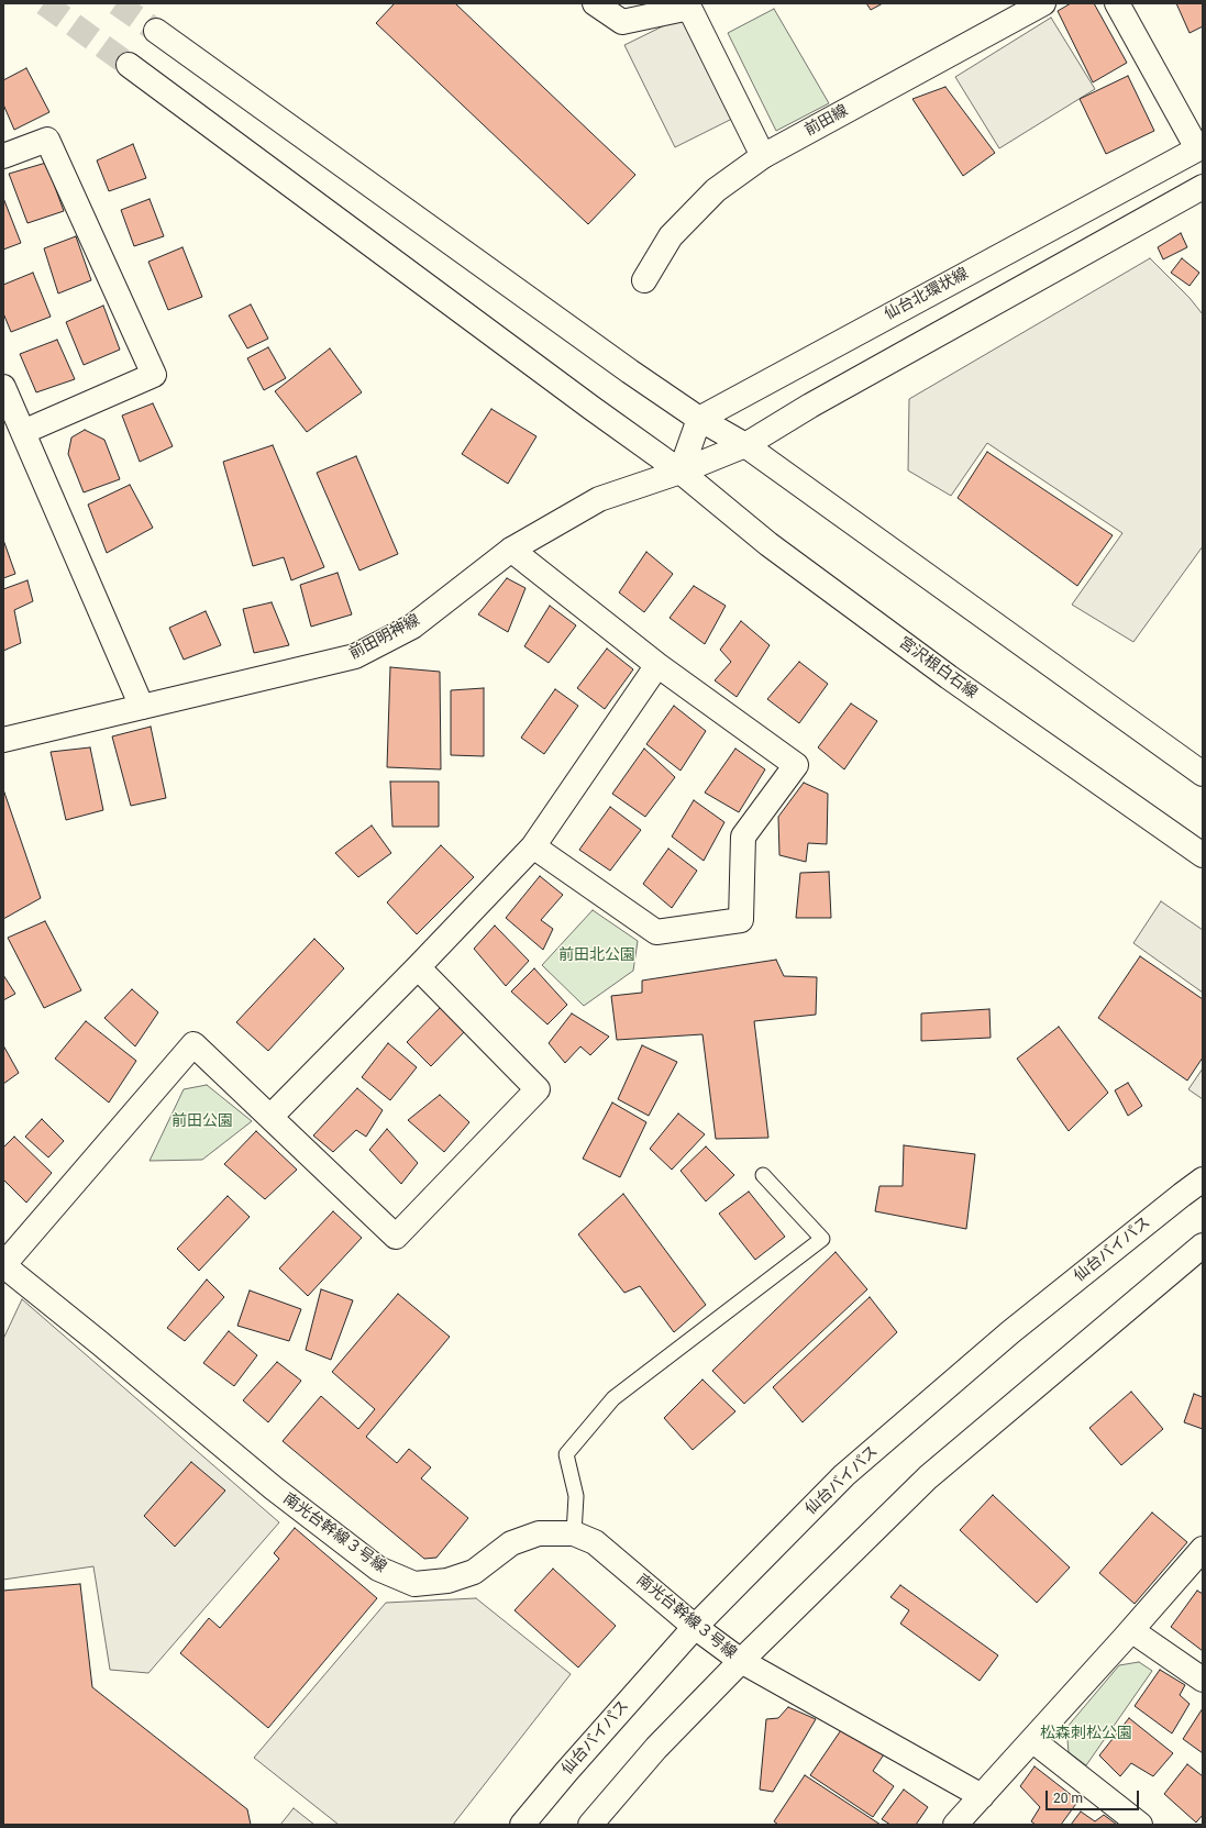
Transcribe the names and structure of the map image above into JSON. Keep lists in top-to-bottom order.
{
  "streets": {
    "main road": [
      "前田線",
      "仙台北環状線",
      "前田明神線",
      "宮沢根白石線",
      "仙台バイパス",
      "南光台幹線３号線"
    ]
  },
  "crossings": [
    ["前田明神線", "宮沢根白石線"],
    ["仙台バイパス", "南光台幹線３号線"]
  ],
  "parks": ["前田北公園", "前田公園", "松森刺松公園"],
  "scale_bar": "20 m"
}
